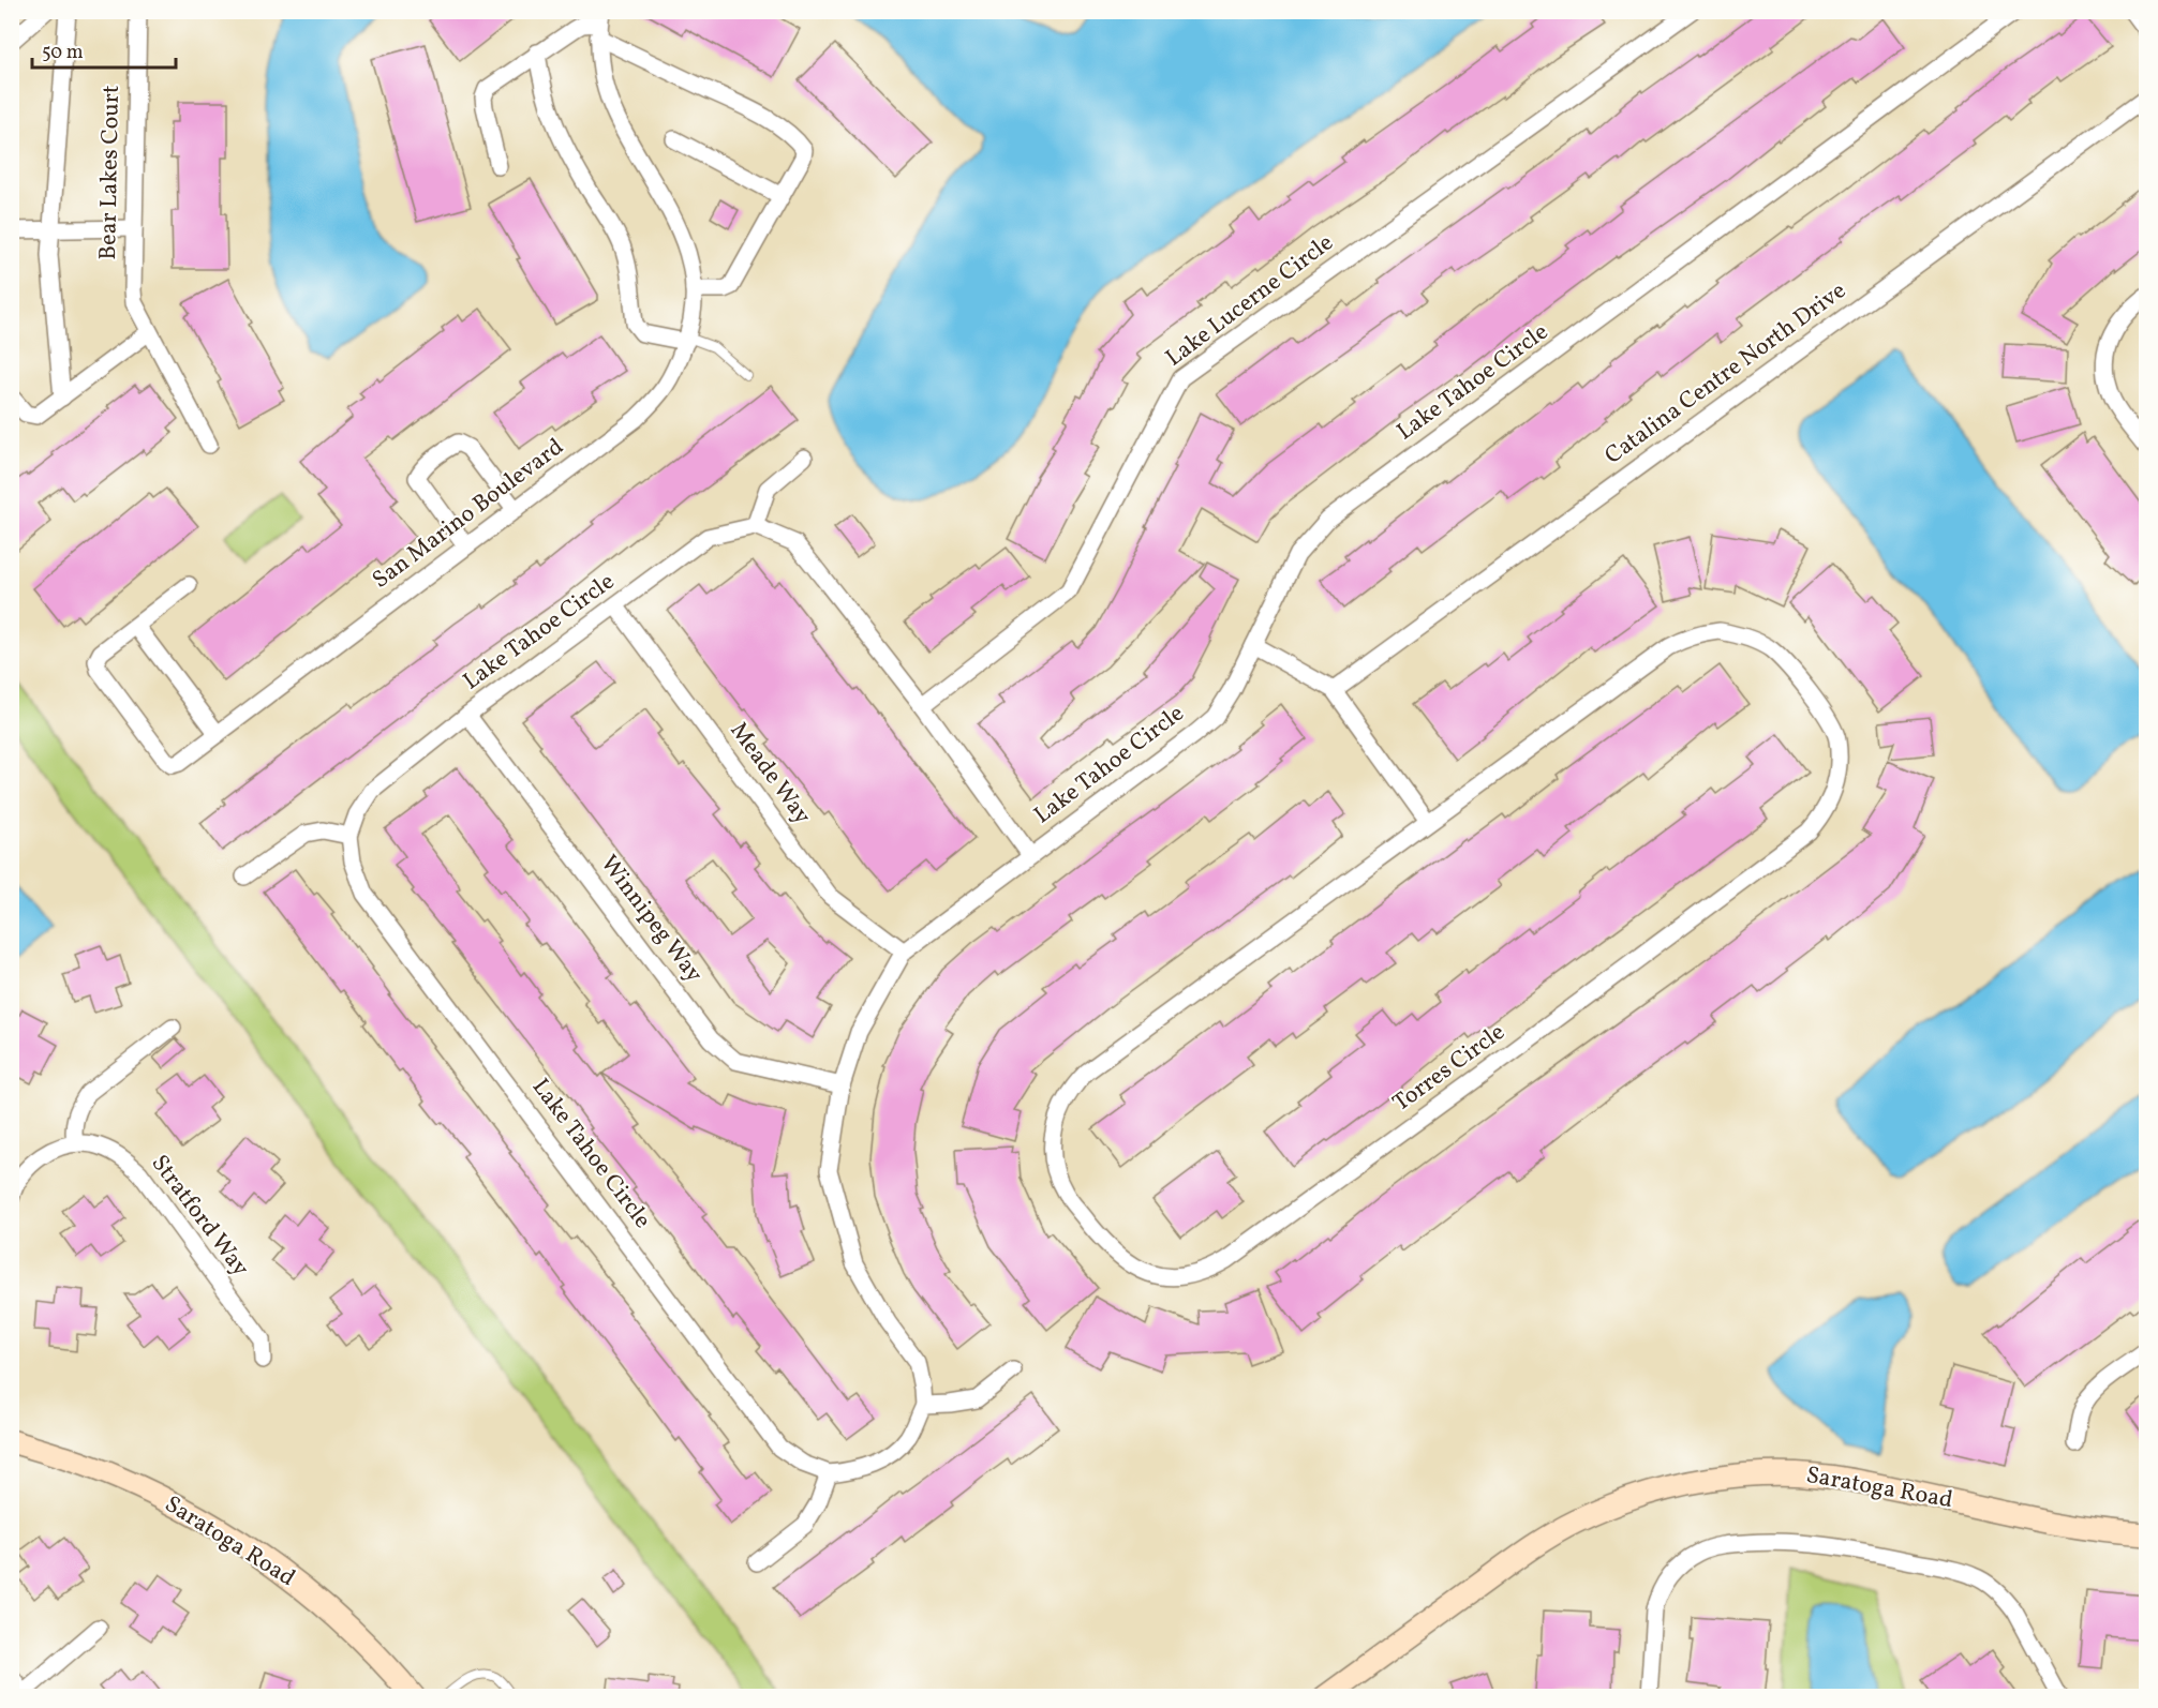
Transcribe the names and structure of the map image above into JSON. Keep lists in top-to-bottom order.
{
  "streets": {
    "street": [
      "Bear Lakes Court",
      "Lake Lucerne Circle",
      "Catalina Centre North Drive",
      "Lake Tahoe Circle",
      "San Marino Boulevard",
      "Meade Way",
      "Winnipeg Way",
      "Torres Circle",
      "Stratford Way",
      "Saratoga Road"
    ]
  },
  "crossings": [
    ["Lake Lucerne Circle", "Lake Tahoe Circle"],
    ["Lake Tahoe Circle", "Meade Way"],
    ["Lake Tahoe Circle", "Winnipeg Way"]
  ],
  "scale_bar": "50 m"
}
